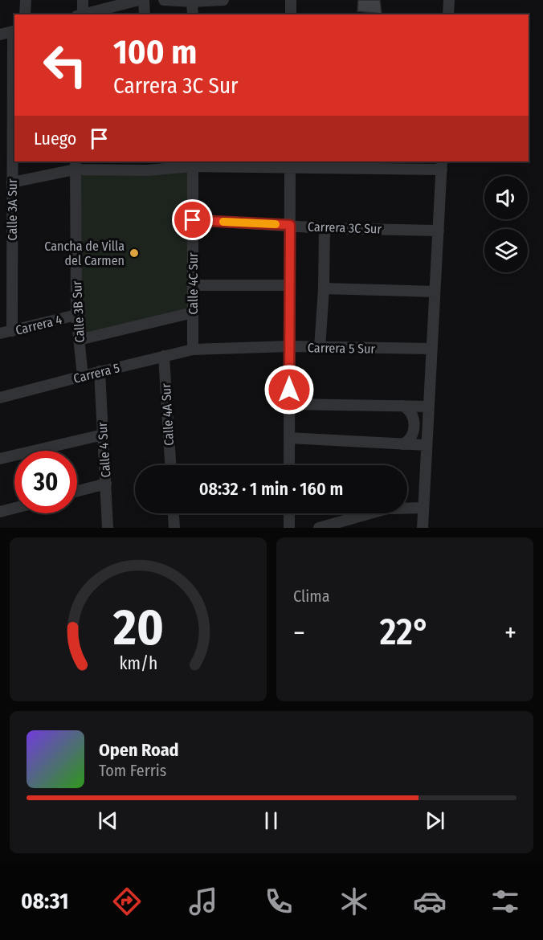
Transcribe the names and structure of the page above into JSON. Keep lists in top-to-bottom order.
{
  "streets": {
    "street": [
      "Calle 3A Sur",
      "Carrera 3C Sur",
      "Calle 4C Sur",
      "Calle 3B Sur",
      "Carrera 4",
      "Carrera 5 Sur",
      "Carrera 5",
      "Calle 4A Sur",
      "Calle 4 Sur"
    ]
  },
  "crossings": [
    ["Calle 3A Sur", "Carrera 4"],
    ["Carrera 3C Sur", "Calle 4C Sur"],
    ["Calle 4C Sur", "Carrera 5 Sur"],
    ["Calle 4C Sur", "Carrera 5"],
    ["Calle 3B Sur", "Carrera 4"],
    ["Calle 3B Sur", "Carrera 5"],
    ["Carrera 5 Sur", "Carrera 5"],
    ["Carrera 5", "Calle 4A Sur"],
    ["Carrera 5", "Calle 4 Sur"]
  ],
  "places": ["Cancha de Villa del Carmen"],
  "page": {
    "turn": ["100 m", "Carrera 3C Sur"],
    "then": "Luego",
    "limit": "30",
    "trip": "08:32 · 1 min · 160 m",
    "tile": "Clima",
    "heat": ["−", "22°", "+"],
    "song": ["Open Road", "Tom Ferris"],
    "tabs": "08:31",
    "gauge": ["20", "km/h"]
  }
}
